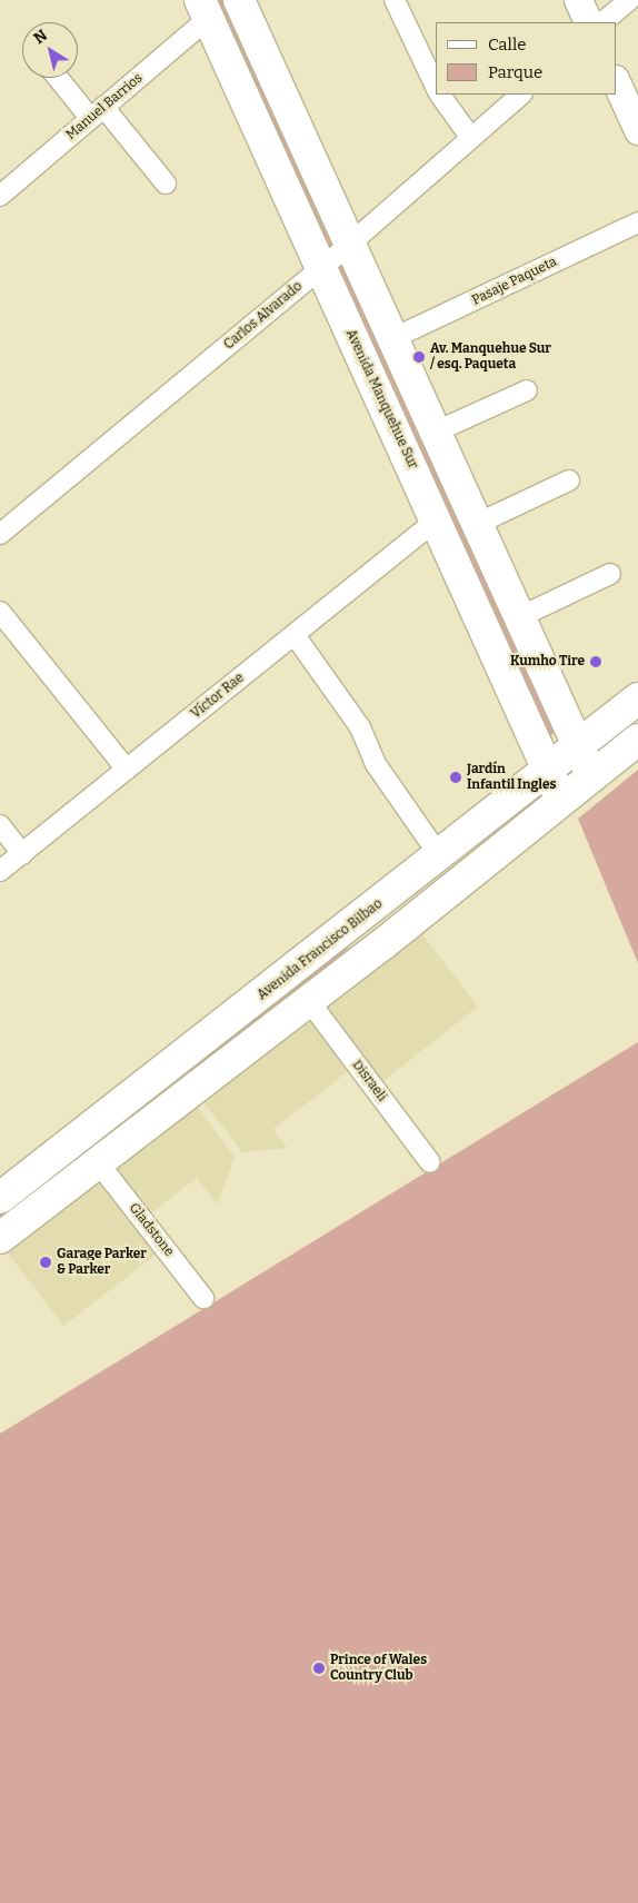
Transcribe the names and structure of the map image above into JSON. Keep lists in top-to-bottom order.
{
  "streets": {
    "main road": ["Avenida Manquehue Sur", "Avenida Francisco Bilbao"],
    "street": [
      "Manuel Barrios",
      "Pasaje Paqueta",
      "Carlos Alvarado",
      "Víctor Rae",
      "Disraeli",
      "Gladstone"
    ]
  },
  "crossings": [
    ["Manuel Barrios", "Avenida Manquehue Sur"],
    ["Carlos Alvarado", "Avenida Manquehue Sur"],
    ["Avenida Manquehue Sur", "Víctor Rae"],
    ["Avenida Manquehue Sur", "Avenida Francisco Bilbao"]
  ],
  "places": [
    "Av. Manquehue Sur / esq. Paqueta",
    "Kumho Tire",
    "Jardín Infantil Ingles",
    "Garage Parker & Parker",
    "Prince of Wales Country Club"
  ],
  "legend": ["Calle", "Parque"],
  "north": "top left"
}
